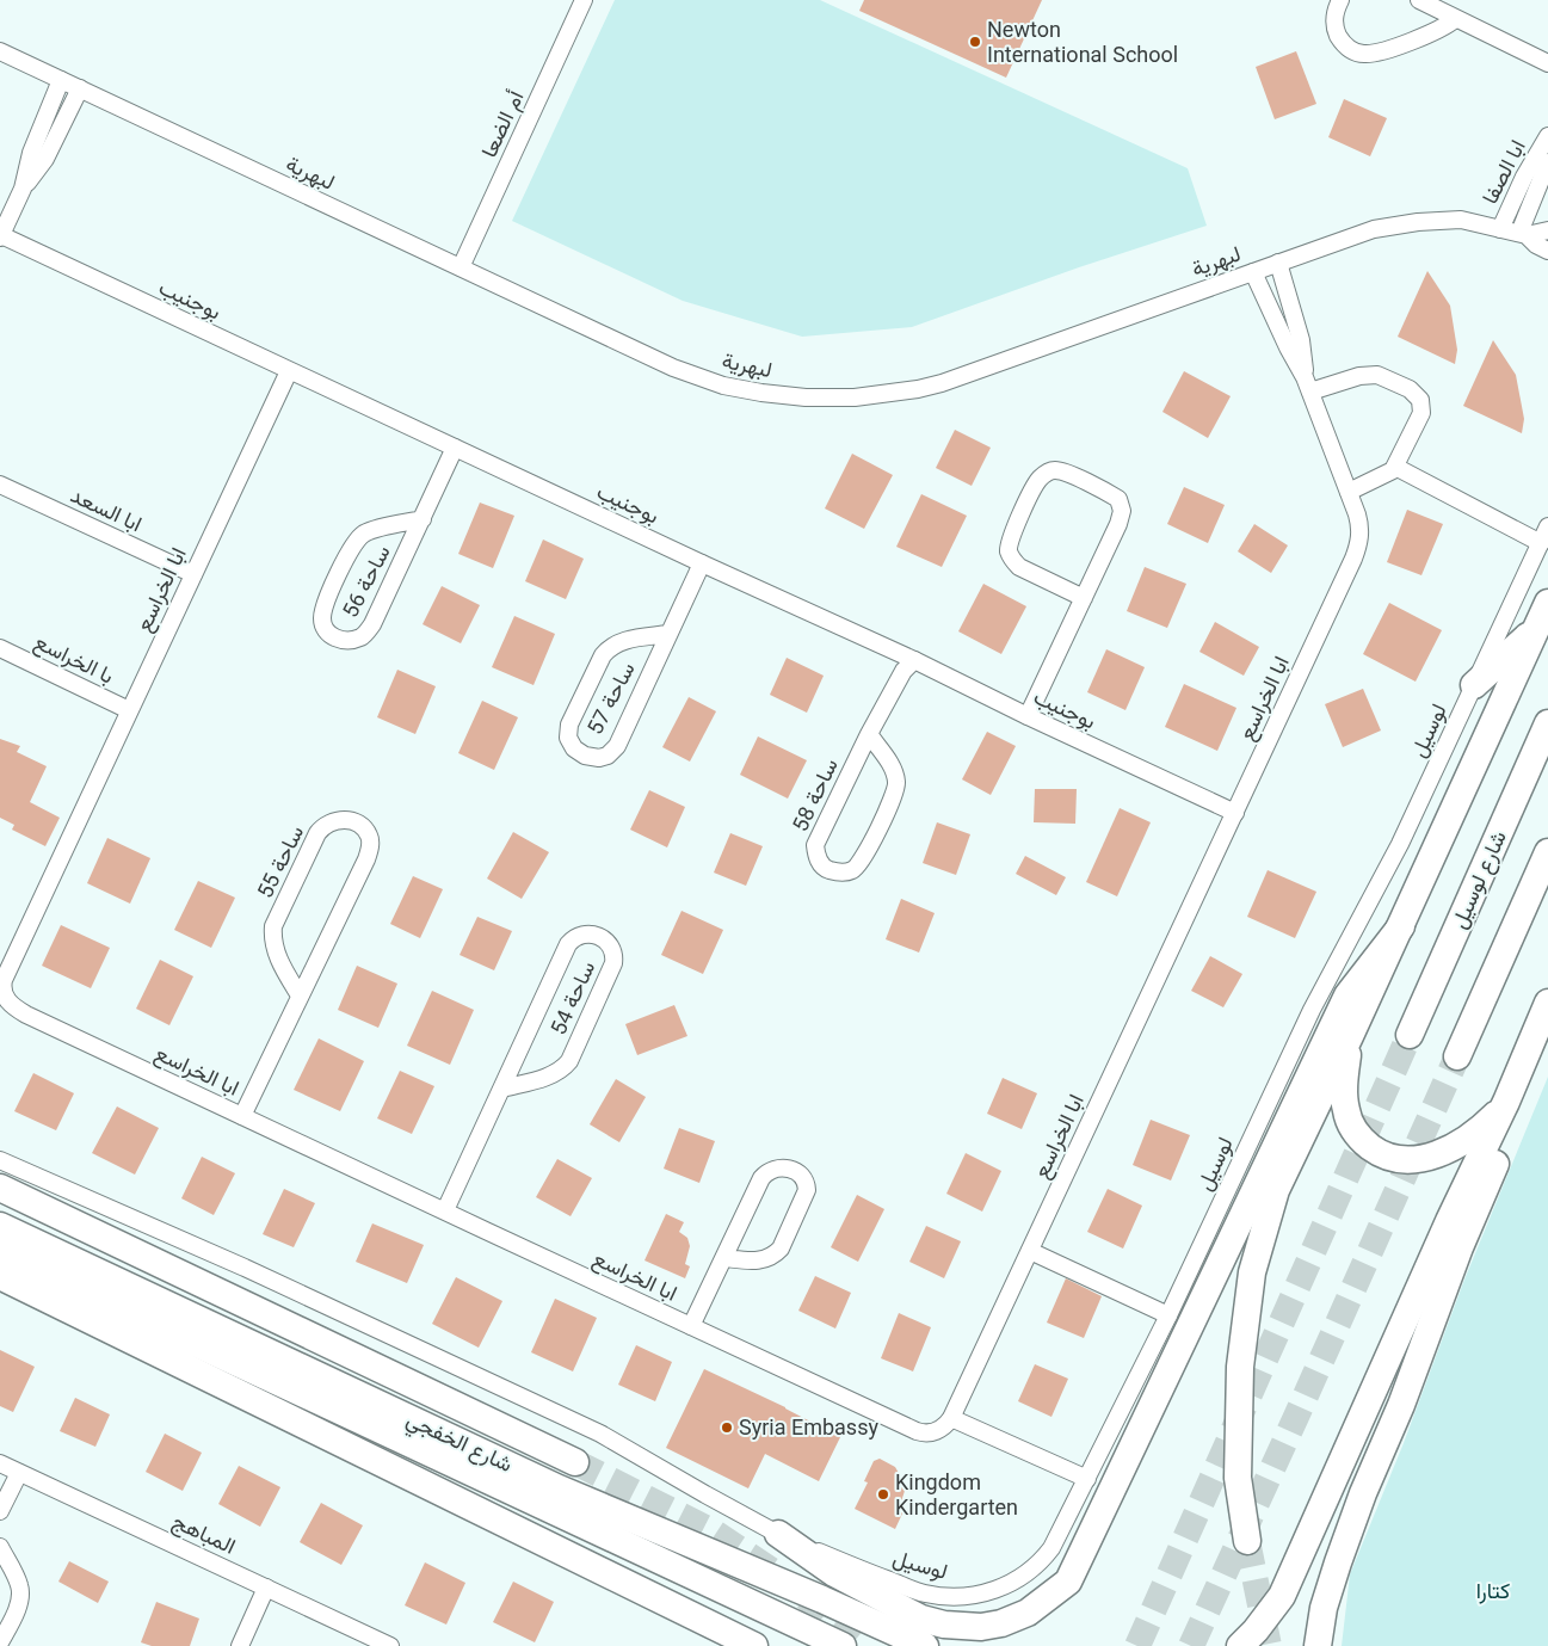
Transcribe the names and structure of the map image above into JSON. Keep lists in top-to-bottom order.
{
  "streets": {
    "highway": ["شارع لوسيل", "شارع الخفجي"],
    "street": [
      "أم الضعا",
      "ابا الصفا",
      "لبهرية",
      "بوجنيب",
      "ابا السعد",
      "ساحة 56",
      "ابا الخراسع",
      "با الخراسع",
      "ساحة 57",
      "لوسيل",
      "ساحة 58",
      "ساحة 55",
      "ساحة 54",
      "المباهج"
    ]
  },
  "crossings": [
    ["أم الضعا", "لبهرية"],
    ["ابا الصفا", "لبهرية"],
    ["لبهرية", "ابا الخراسع"],
    ["بوجنيب", "ساحة 56"],
    ["بوجنيب", "ابا الخراسع"],
    ["بوجنيب", "ساحة 57"],
    ["بوجنيب", "ساحة 58"],
    ["ابا السعد", "ابا الخراسع"],
    ["ابا الخراسع", "با الخراسع"],
    ["ابا الخراسع", "ساحة 55"],
    ["ابا الخراسع", "ساحة 54"]
  ],
  "parks": ["كتارا"],
  "places": ["Newton International School", "Syria Embassy", "Kingdom Kindergarten"]
}
